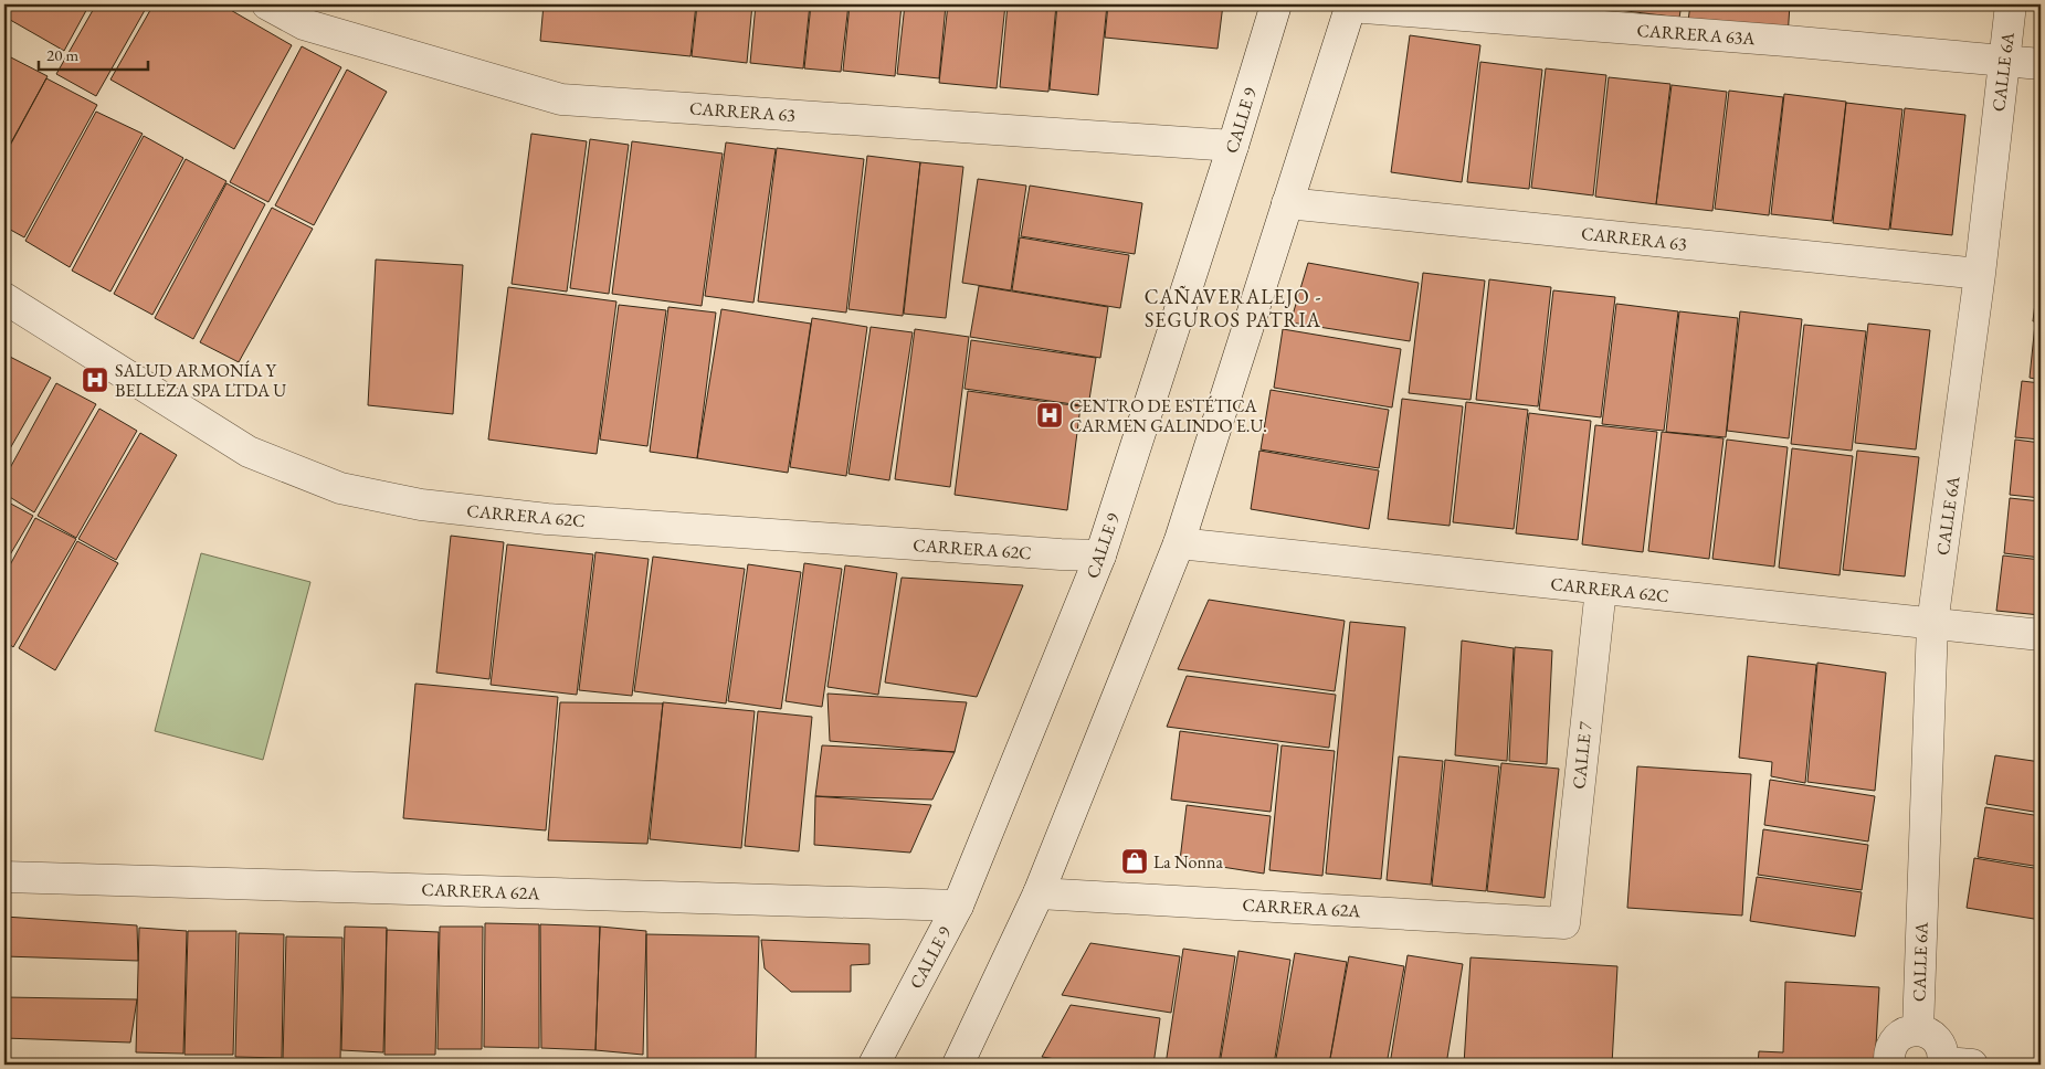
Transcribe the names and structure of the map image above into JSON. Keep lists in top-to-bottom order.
{
  "streets": {
    "street": [
      "CARRERA 63A",
      "CALLE 6A",
      "CARRERA 63",
      "CALLE 9",
      "CARRERA 62C",
      "CALLE 7",
      "CARRERA 62A"
    ]
  },
  "crossings": [
    ["CARRERA 63A", "CALLE 6A"],
    ["CALLE 6A", "CARRERA 63"],
    ["CALLE 6A", "CARRERA 62C"],
    ["CARRERA 63", "CALLE 9"],
    ["CALLE 9", "CARRERA 62C"],
    ["CALLE 9", "CARRERA 62A"],
    ["CARRERA 62C", "CALLE 7"],
    ["CALLE 7", "CARRERA 62A"]
  ],
  "districts": ["CAÑAVERALEJO - SEGUROS PATRIA"],
  "places": {
    "hospital": ["SALUD ARMONÍA Y BELLEZA SPA LTDA U", "CENTRO DE ESTÉTICA CARMEN GALINDO E.U."],
    "shop": ["La Nonna"]
  },
  "scale_bar": "20 m"
}
